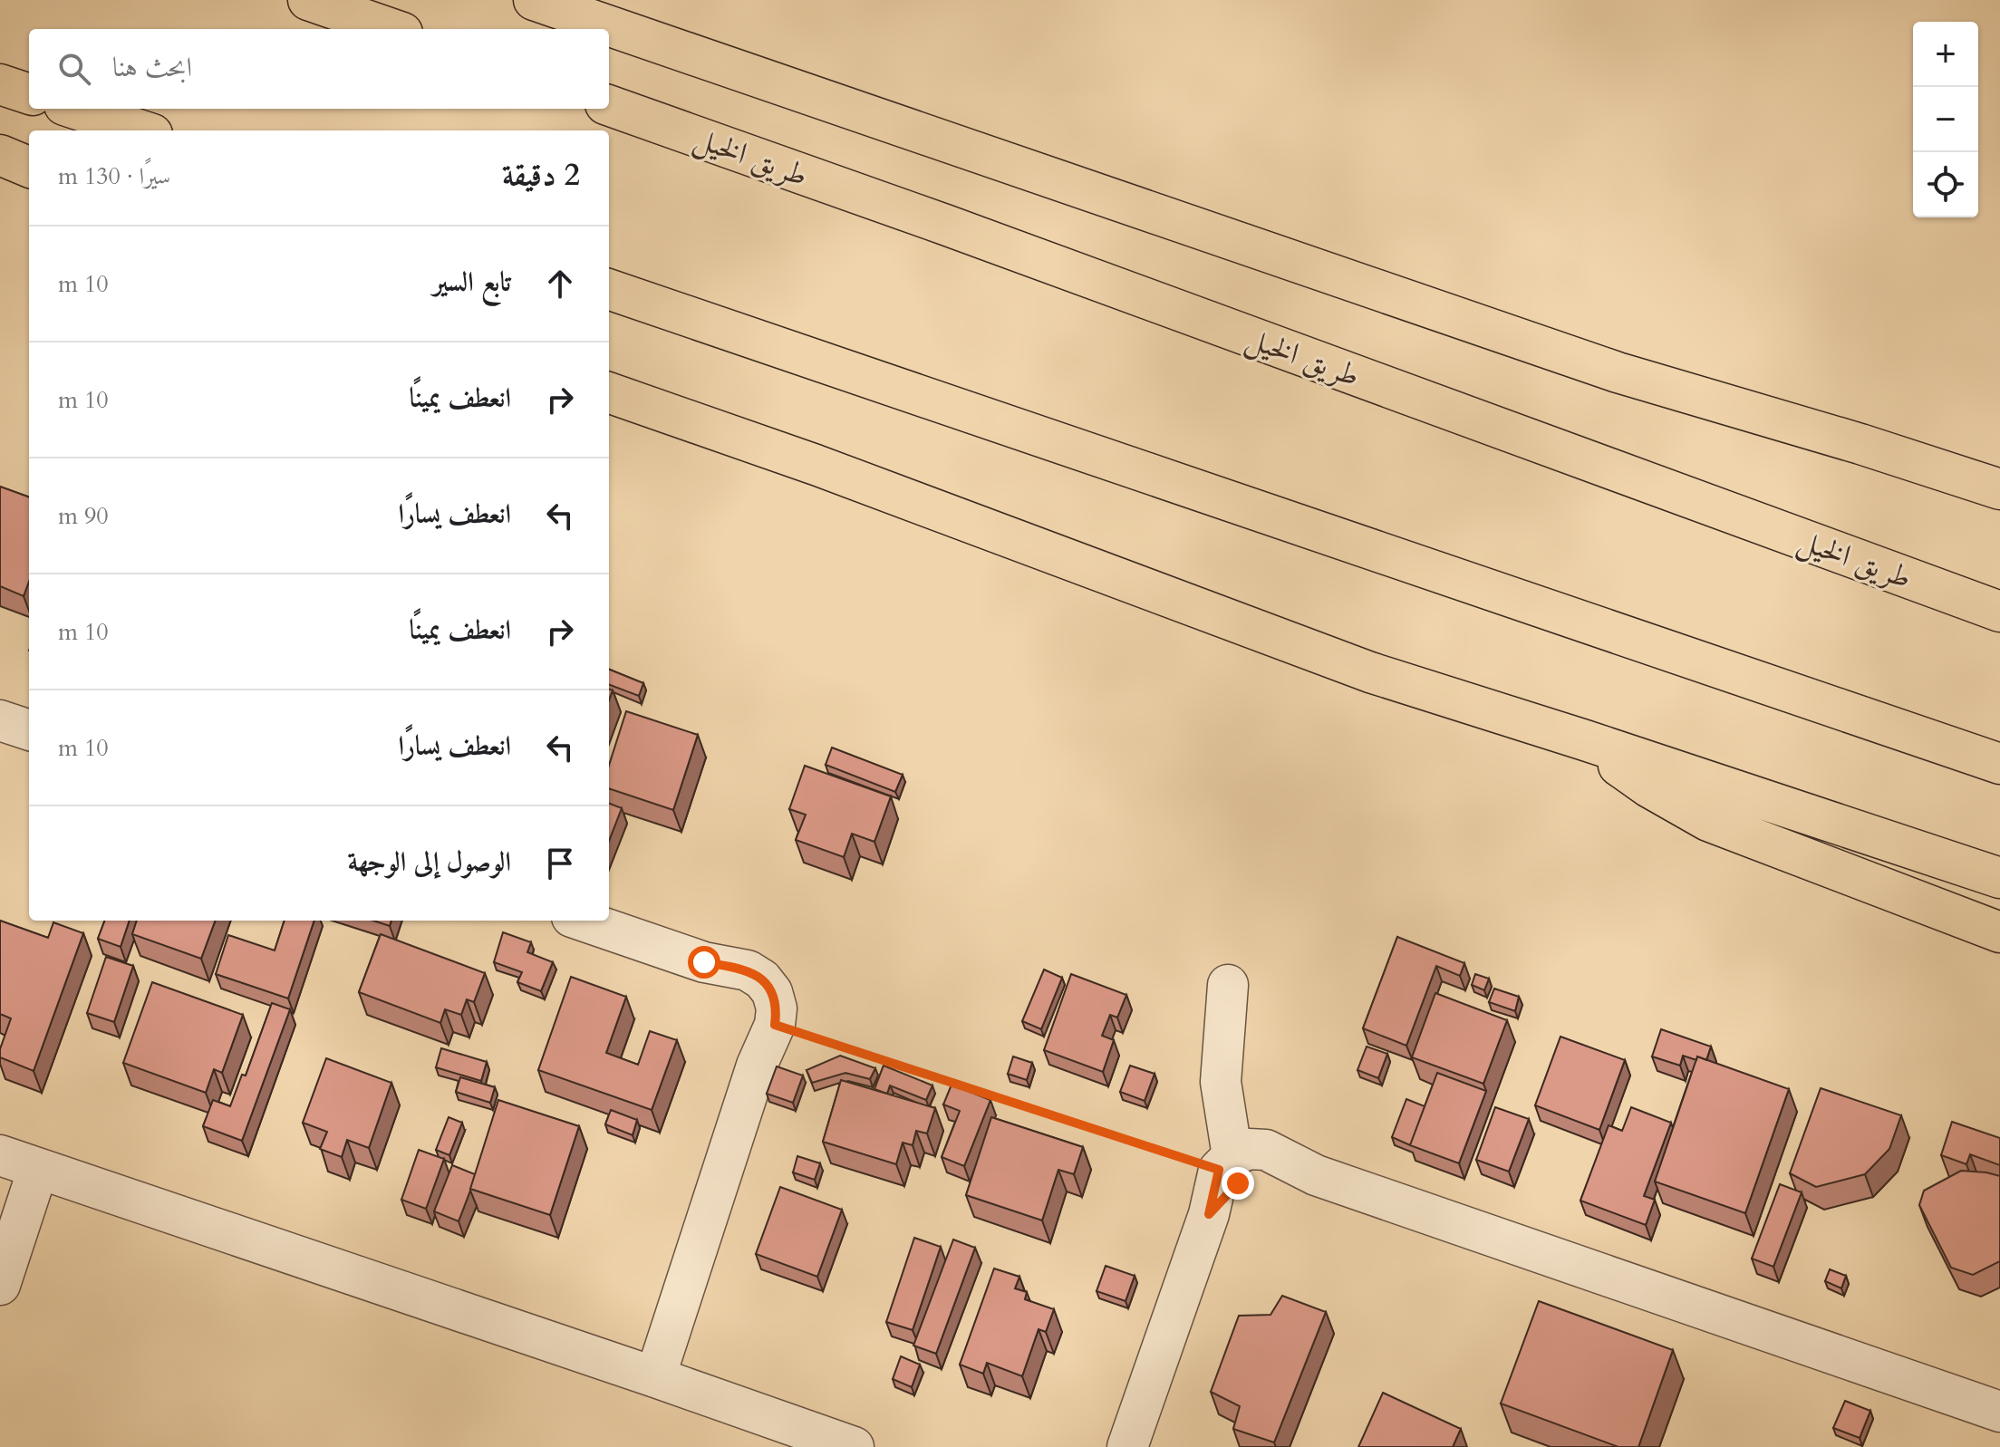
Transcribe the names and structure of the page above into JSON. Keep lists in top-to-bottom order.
{
  "streets": {
    "highway": ["طريق الخيل"]
  },
  "page": {
    "map_buttons": ["+", "−"],
    "search": "ابحث هنا",
    "heading": ["2 دقيقة", "سيرًا · 130 m"],
    "list": [
      ["تابع السير", "10 m"],
      ["انعطف يمينًا", "10 m"],
      ["انعطف يسارًا", "90 m"],
      ["انعطف يمينًا", "10 m"],
      ["انعطف يسارًا", "10 m"],
      "الوصول إلى الوجهة"
    ]
  }
}
